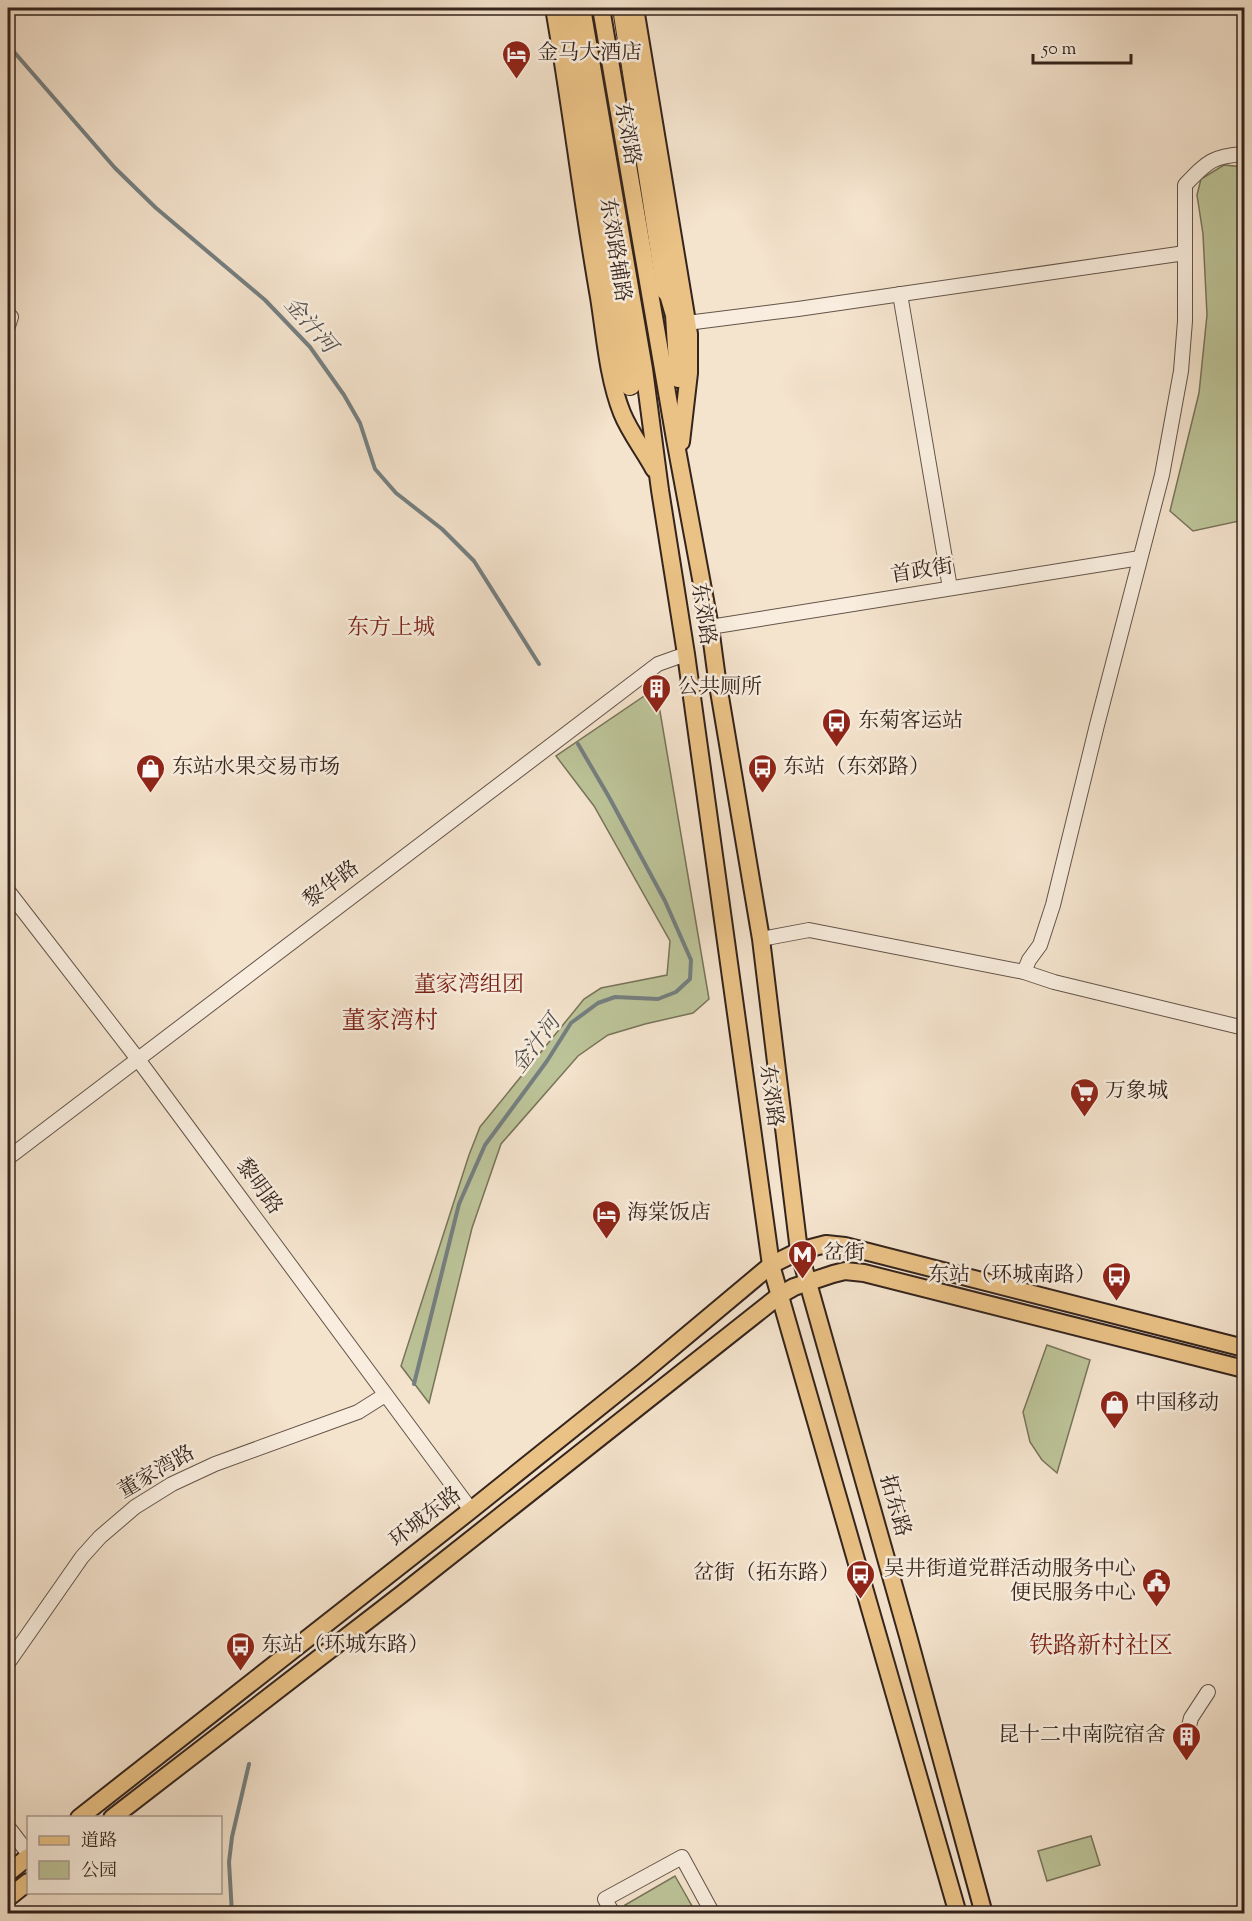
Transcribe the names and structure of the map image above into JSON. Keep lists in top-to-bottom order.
{
  "streets": {
    "main road": [
      "东郊路",
      "东郊路辅路",
      "拓东路",
      "环城东路"
    ],
    "street": [
      "首政街",
      "黎华路",
      "黎明路",
      "董家湾路"
    ]
  },
  "crossings": [
    ["东郊路", "东郊路辅路"],
    ["东郊路", "首政街"],
    ["东郊路", "黎华路"],
    ["东郊路", "拓东路"],
    ["东郊路", "环城东路"],
    ["黎华路", "黎明路"],
    ["黎明路", "董家湾路"],
    ["黎明路", "环城东路"],
    ["拓东路", "环城东路"]
  ],
  "districts": [
    "东方上城",
    "董家湾组团",
    "董家湾村",
    "铁路新村社区"
  ],
  "water": ["金汁河"],
  "places": {
    "hotel": ["金马大酒店", "海棠饭店"],
    "building": ["公共厕所", "昆十二中南院宿舍"],
    "bus stop": [
      "东菊客运站",
      "东站（东郊路）",
      "东站（环城南路）",
      "岔街（拓东路）",
      "东站（环城东路）"
    ],
    "shop": ["东站水果交易市场", "中国移动"],
    "supermarket": ["万象城"],
    "metro station": ["岔街"],
    "public building": ["吴井街道党群活动服务中心 便民服务中心"]
  },
  "legend": ["道路", "公园"],
  "scale_bar": "50 m"
}
